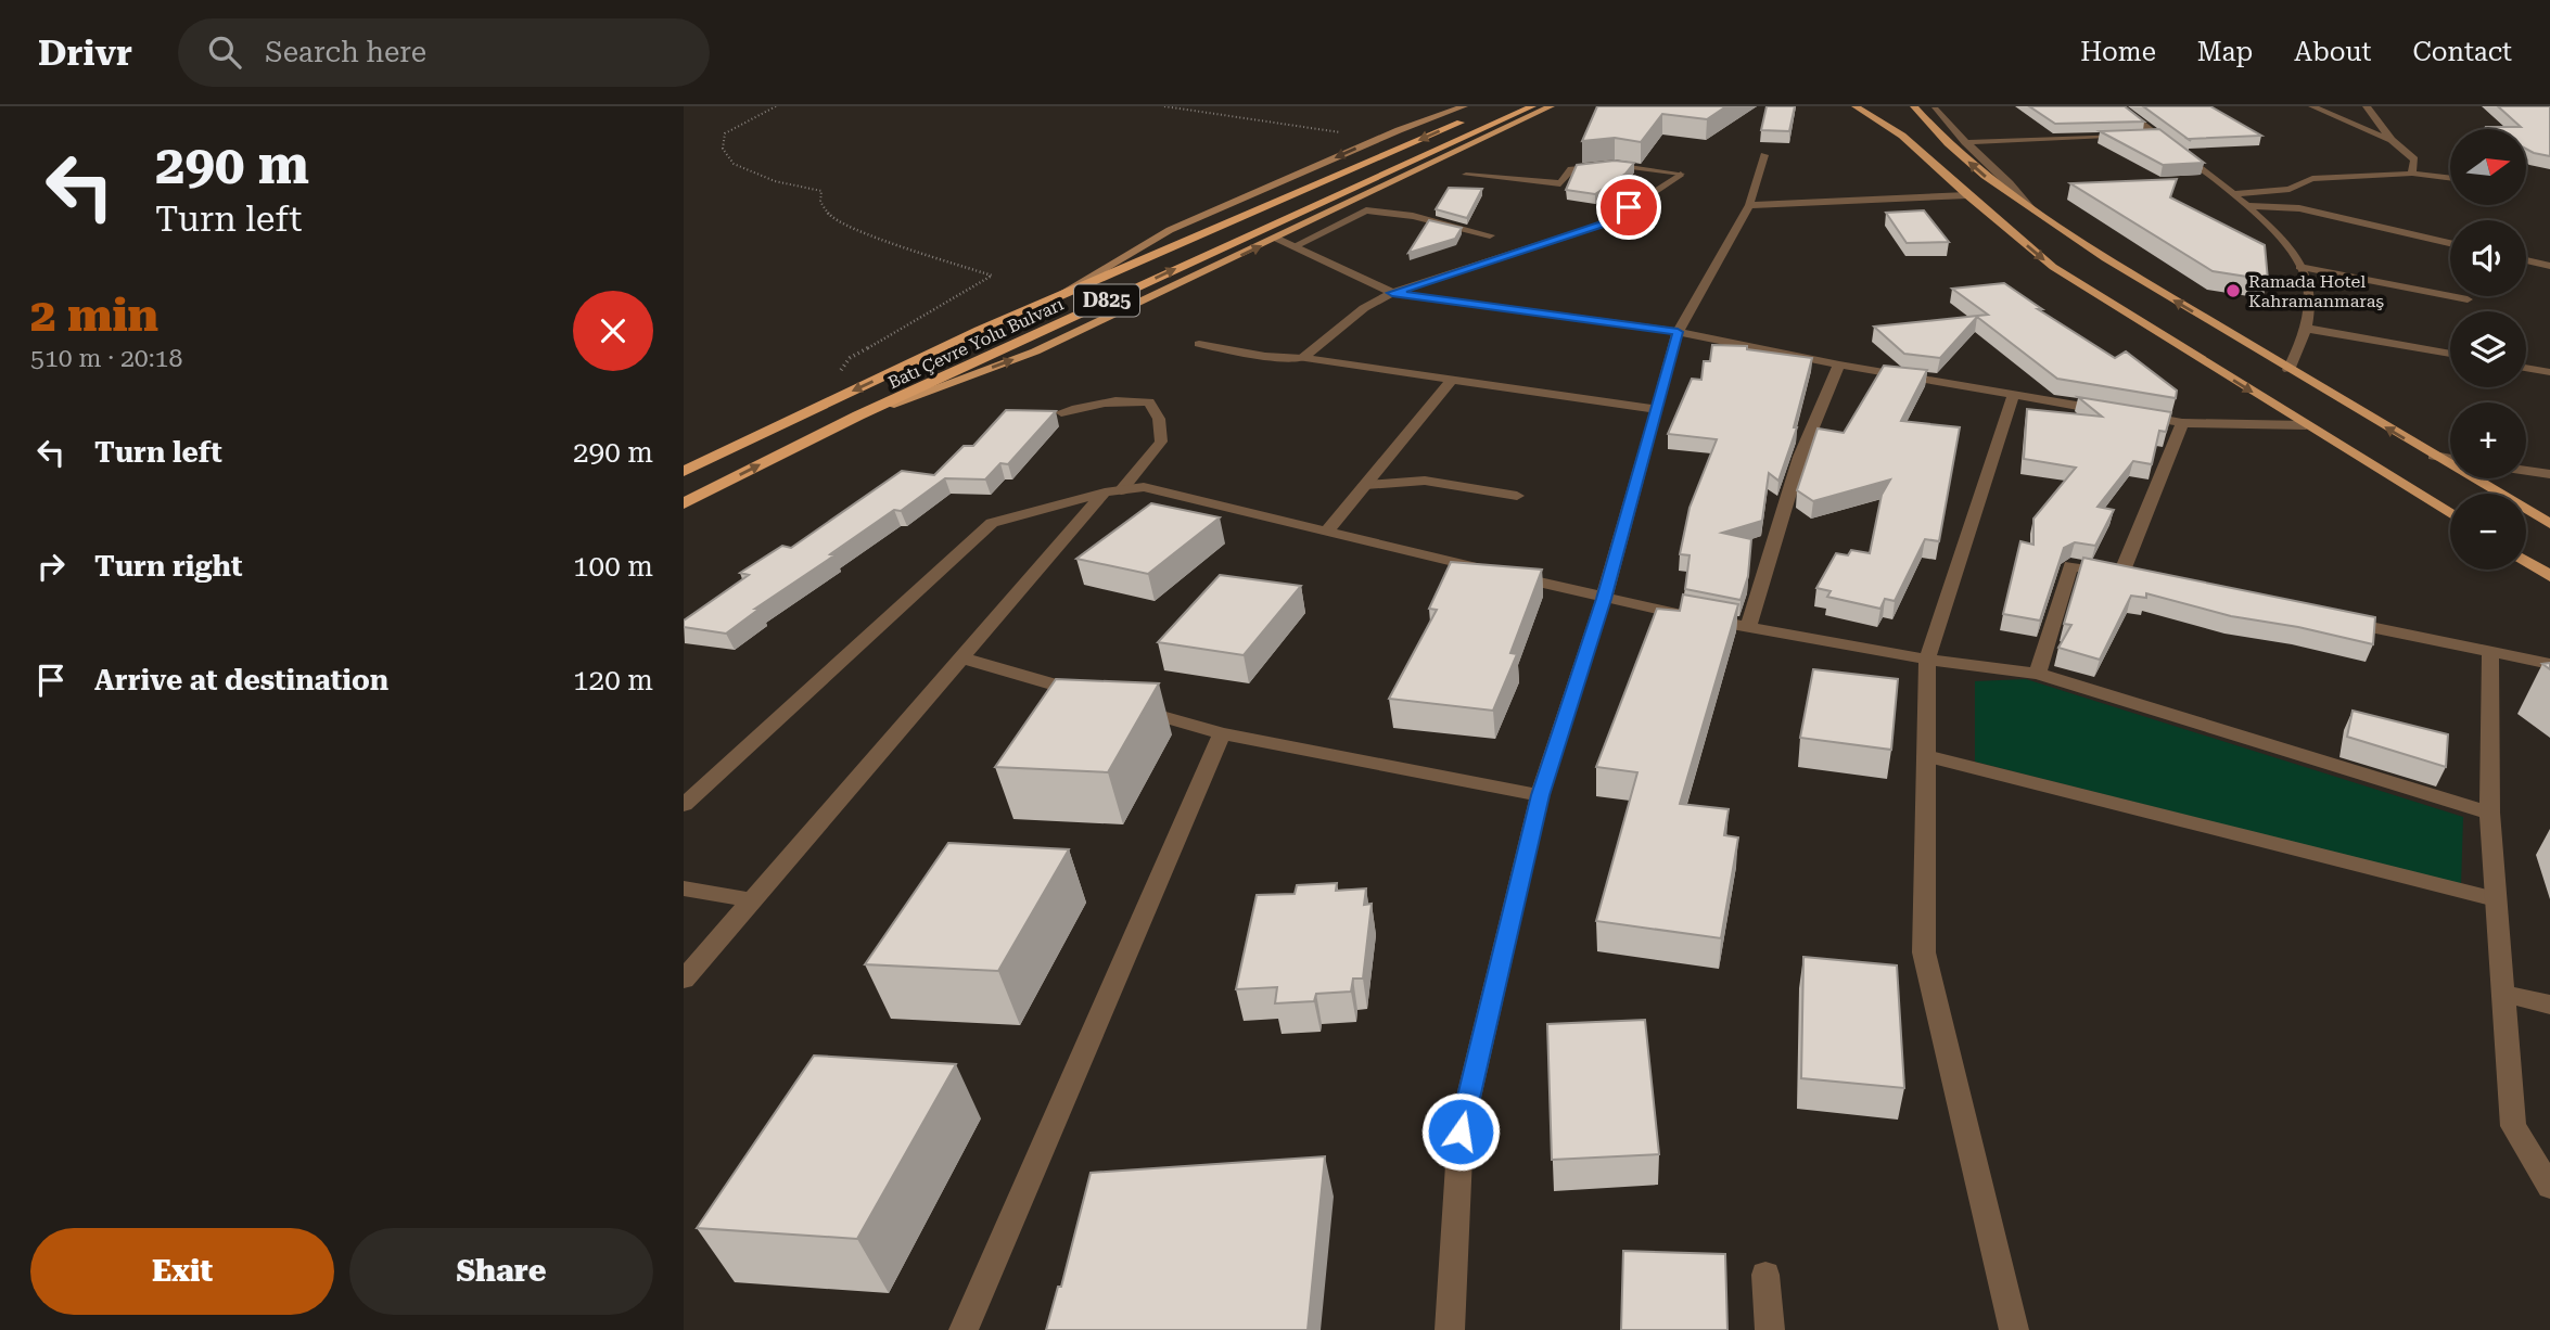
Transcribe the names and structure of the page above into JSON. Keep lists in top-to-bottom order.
{
  "streets": {
    "highway": ["D825", "Batı Çevre Yolu Bulvarı"]
  },
  "places": ["Ramada Hotel Kahramanmaraş"],
  "north": "right",
  "page": {
    "header": "Drivr",
    "search": "Search here",
    "nav": [
      "Home",
      "Map",
      "About",
      "Contact"
    ],
    "turn": ["290 m", "Turn left"],
    "map_buttons": ["+", "−"],
    "heading": ["2 min", "510 m · 20:18"],
    "list": [
      {
        "name": "Turn left",
        "value": "290 m"
      },
      {
        "name": "Turn right",
        "value": "100 m"
      },
      {
        "name": "Arrive at destination",
        "value": "120 m"
      }
    ],
    "buttons": ["Exit", "Share"]
  }
}
